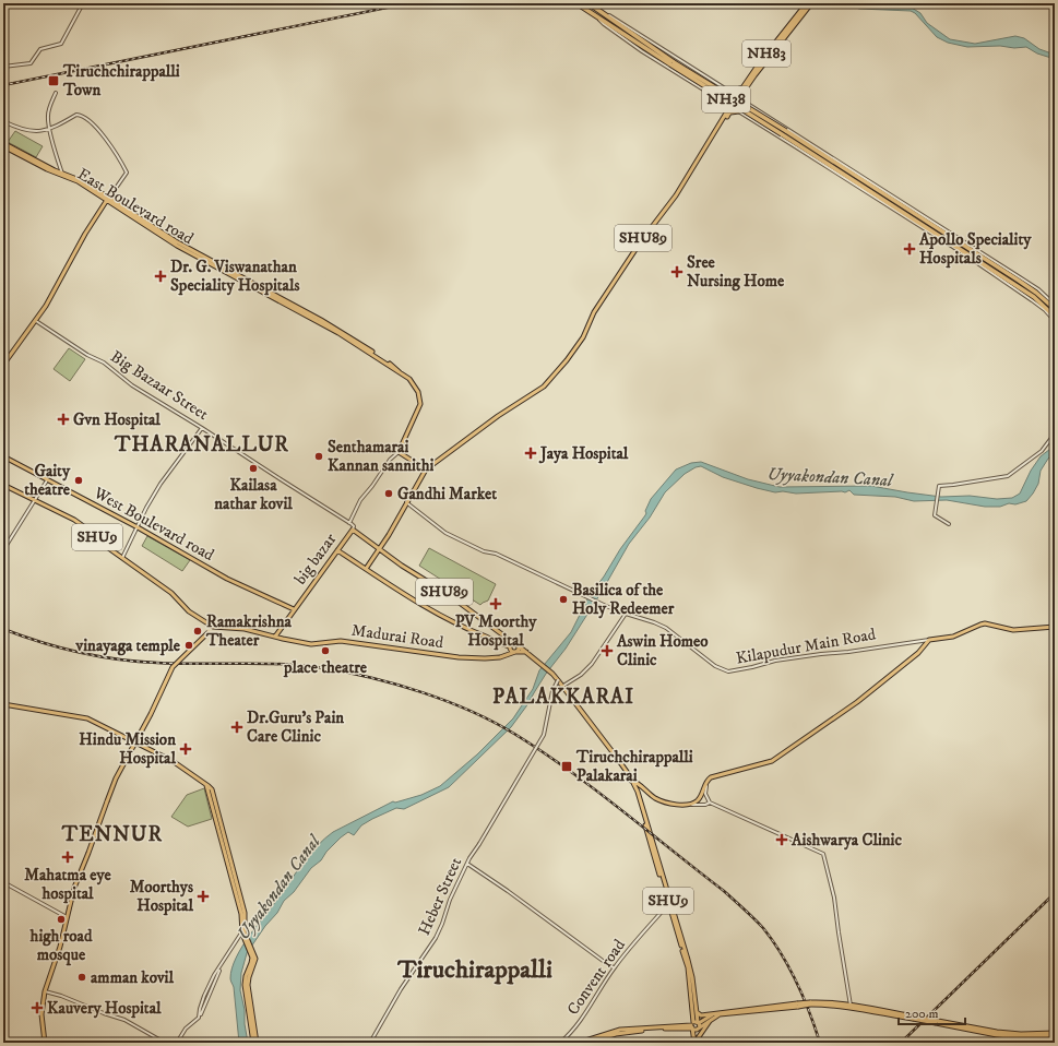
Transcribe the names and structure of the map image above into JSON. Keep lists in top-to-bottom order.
{
  "streets": {
    "highway": ["NH83", "NH38"],
    "main road": [
      "East Boulevard road",
      "SHU89",
      "West Boulevard road",
      "SHU9",
      "big bazar",
      "Madurai Road"
    ],
    "street": [
      "Big Bazaar Street",
      "Kilapudur Main Road",
      "Heber Street",
      "Convent road"
    ]
  },
  "crossings": [
    ["SHU89", "SHU9"],
    ["SHU89", "big bazar"],
    ["SHU89", "Madurai Road"],
    ["SHU89", "Kilapudur Main Road"],
    ["West Boulevard road", "big bazar"],
    ["SHU9", "big bazar"],
    ["SHU9", "Madurai Road"],
    ["SHU9", "Heber Street"],
    ["SHU9", "Convent road"],
    ["big bazar", "Madurai Road"]
  ],
  "districts": [
    "THARANALLUR",
    "PALAKKARAI",
    "TENNUR",
    "Tiruchirappalli"
  ],
  "water": ["Uyyakondan Canal"],
  "places": {
    "transit": ["Tiruchchirappalli Town", "Tiruchchirappalli Palakarai"],
    "health": [
      "Apollo Speciality Hospitals",
      "Sree Nursing Home",
      "Dr. G. Viswanathan Speciality Hospitals",
      "Gvn Hospital",
      "Jaya Hospital",
      "PV Moorthy Hospital",
      "Aswin Homeo Clinic",
      "Dr.Guru's Pain Care Clinic",
      "Hindu Mission Hospital",
      "Aishwarya Clinic",
      "Mahatma eye hospital",
      "Moorthys Hospital",
      "Kauvery Hospital"
    ],
    "other": [
      "Senthamarai Kannan sannithi",
      "Kailasa nathar kovil",
      "Gaity theatre",
      "Gandhi Market",
      "Basilica of the Holy Redeemer",
      "Ramakrishna Theater",
      "vinayaga temple",
      "place theatre",
      "high road mosque",
      "amman kovil"
    ]
  },
  "scale_bar": "200 m"
}
